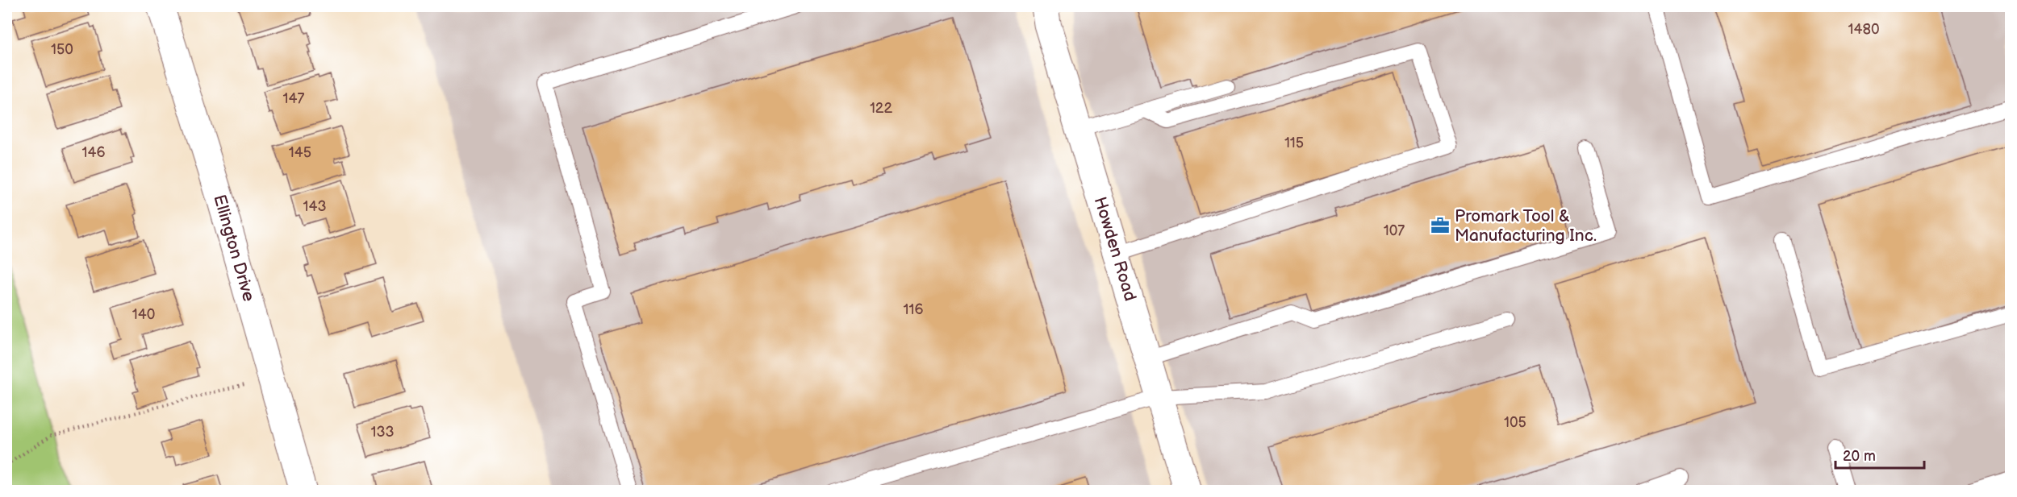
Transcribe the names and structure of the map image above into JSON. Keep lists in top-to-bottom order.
{
  "streets": {
    "street": ["Ellington Drive", "Howden Road"]
  },
  "places": {
    "office": ["Promark Tool & Manufacturing Inc."]
  },
  "house_numbers": [
    "1480",
    "150",
    "147",
    "122",
    "115",
    "146",
    "145",
    "143",
    "107",
    "116",
    "140",
    "105",
    "133"
  ],
  "scale_bar": "20 m"
}
